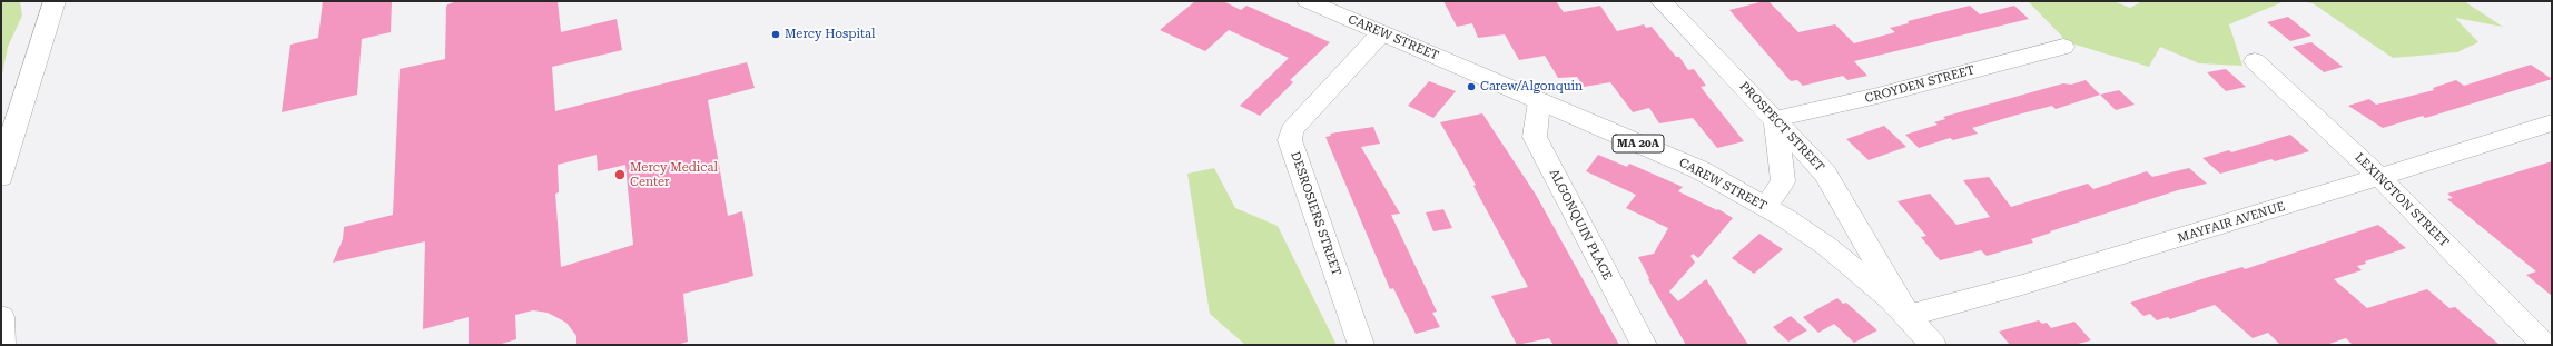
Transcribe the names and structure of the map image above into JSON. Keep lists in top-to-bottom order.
{
  "streets": {
    "street": [
      "CAREW STREET",
      "CROYDEN STREET",
      "PROSPECT STREET",
      "MA 20A",
      "LEXINGTON STREET",
      "DESROSIERS STREET",
      "MAYFAIR AVENUE",
      "ALGONQUIN PLACE"
    ]
  },
  "crossings": [
    ["CAREW STREET", "PROSPECT STREET"],
    ["CAREW STREET", "DESROSIERS STREET"],
    ["CAREW STREET", "MAYFAIR AVENUE"],
    ["CAREW STREET", "ALGONQUIN PLACE"],
    ["CROYDEN STREET", "PROSPECT STREET"],
    ["PROSPECT STREET", "MAYFAIR AVENUE"],
    ["LEXINGTON STREET", "MAYFAIR AVENUE"]
  ],
  "places": ["Mercy Hospital", "Carew/Algonquin", "Mercy Medical Center"]
}
